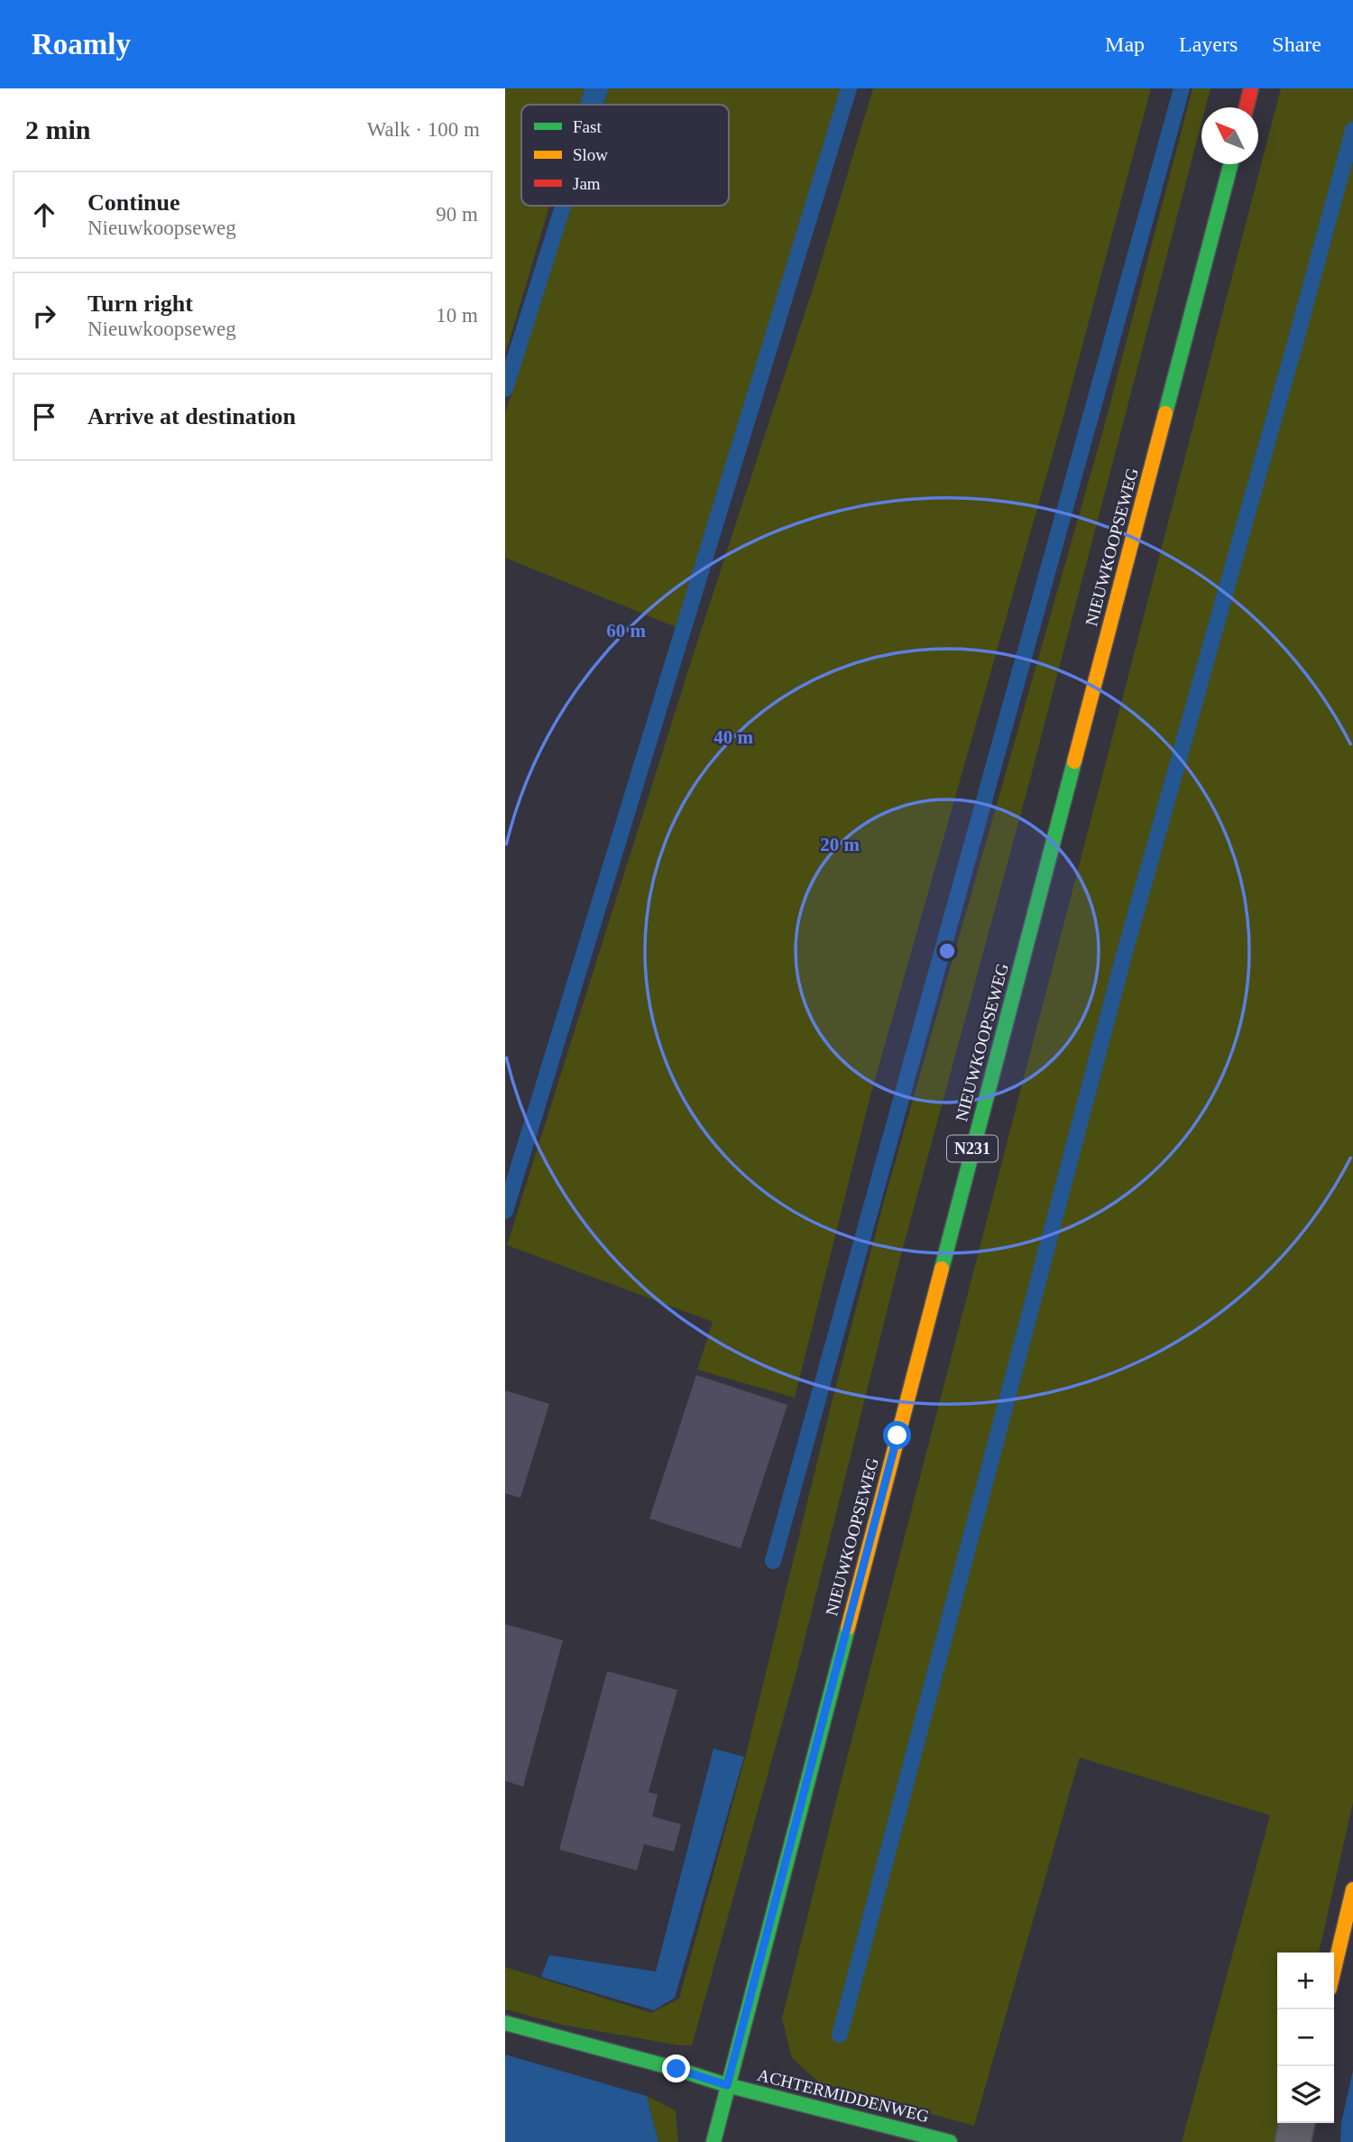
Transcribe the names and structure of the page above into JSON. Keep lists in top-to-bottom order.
{
  "streets": {
    "main road": ["NIEUWKOOPSEWEG", "N231", "ACHTERMIDDENWEG"]
  },
  "crossings": [
    ["NIEUWKOOPSEWEG", "ACHTERMIDDENWEG"]
  ],
  "legend": ["Fast", "Slow", "Jam"],
  "north": "top left",
  "page": {
    "header": "Roamly",
    "nav": ["Map", "Layers", "Share"],
    "heading": ["2 min", "Walk · 100 m"],
    "list": [
      ["Continue", "Nieuwkoopseweg", "90 m"],
      ["Turn right", "Nieuwkoopseweg", "10 m"],
      "Arrive at destination"
    ],
    "map_buttons": ["+", "−"]
  },
  "rings": ["60 m", "40 m", "20 m"]
}
